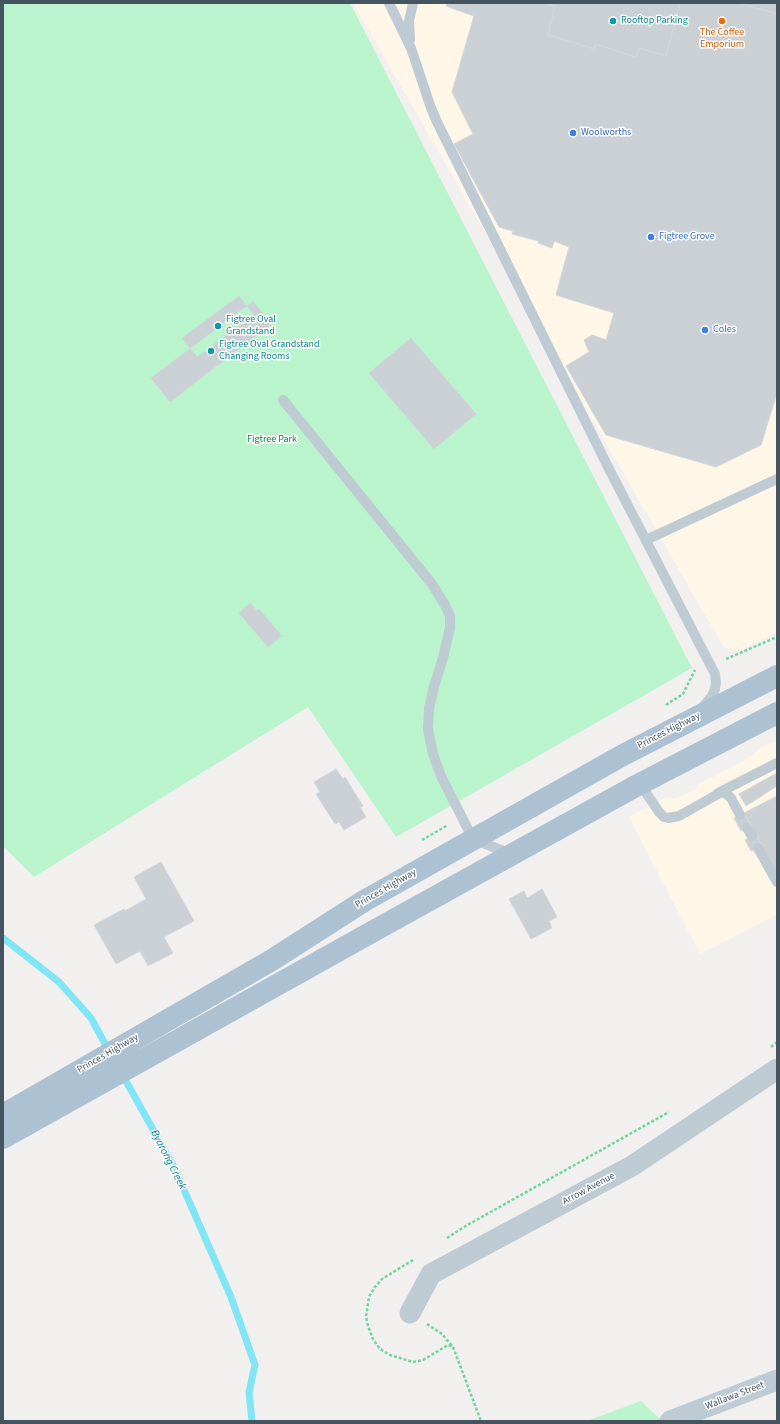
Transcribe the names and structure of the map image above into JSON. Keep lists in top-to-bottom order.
{
  "streets": {
    "main road": ["Princes Highway"],
    "street": ["Arrow Avenue", "Wallawa Street"]
  },
  "water": ["Byarong Creek"],
  "parks": ["Figtree Park"],
  "places": [
    "Rooftop Parking",
    "The Coffee Emporium",
    "Woolworths",
    "Figtree Grove",
    "Figtree Oval Grandstand",
    "Coles",
    "Figtree Oval Grandstand Changing Rooms"
  ]
}
